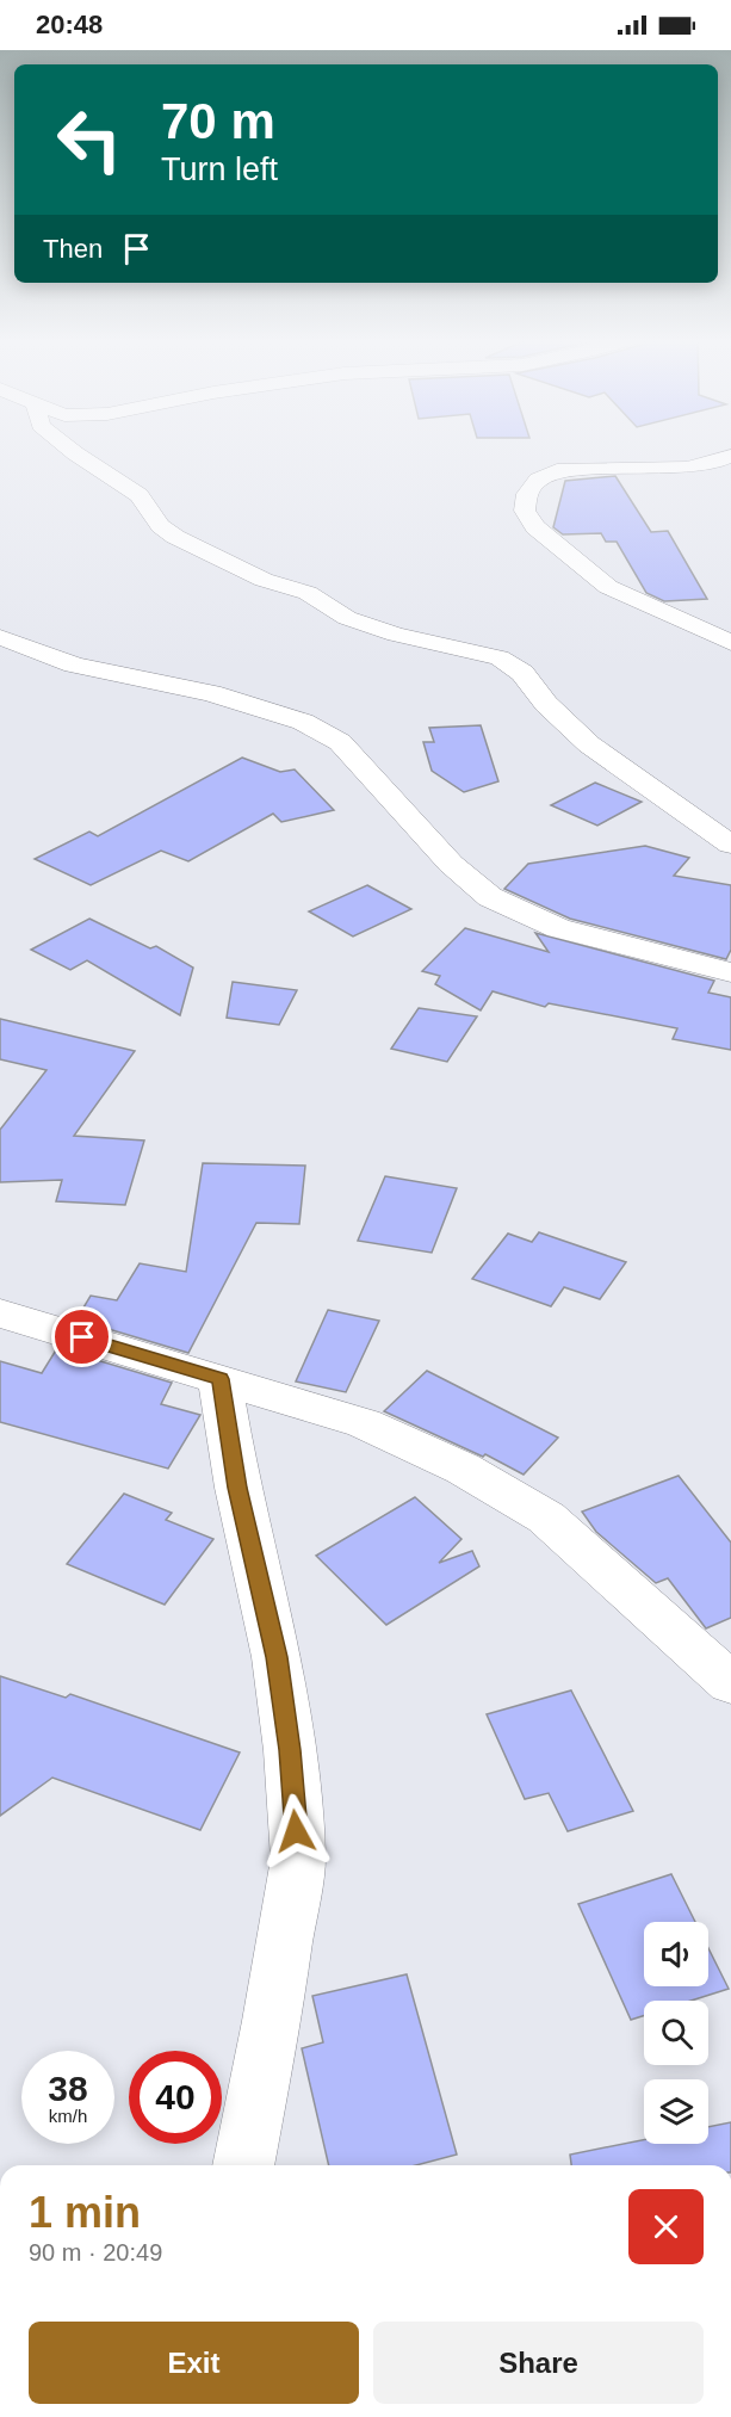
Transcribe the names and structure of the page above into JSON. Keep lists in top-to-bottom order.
{
  "page": {
    "status": "20:48",
    "turn": ["70 m", "Turn left"],
    "then": "Then",
    "speed": "38 km/h",
    "limit": "40",
    "heading": ["1 min", "90 m · 20:49"],
    "buttons": ["Exit", "Share"]
  }
}
